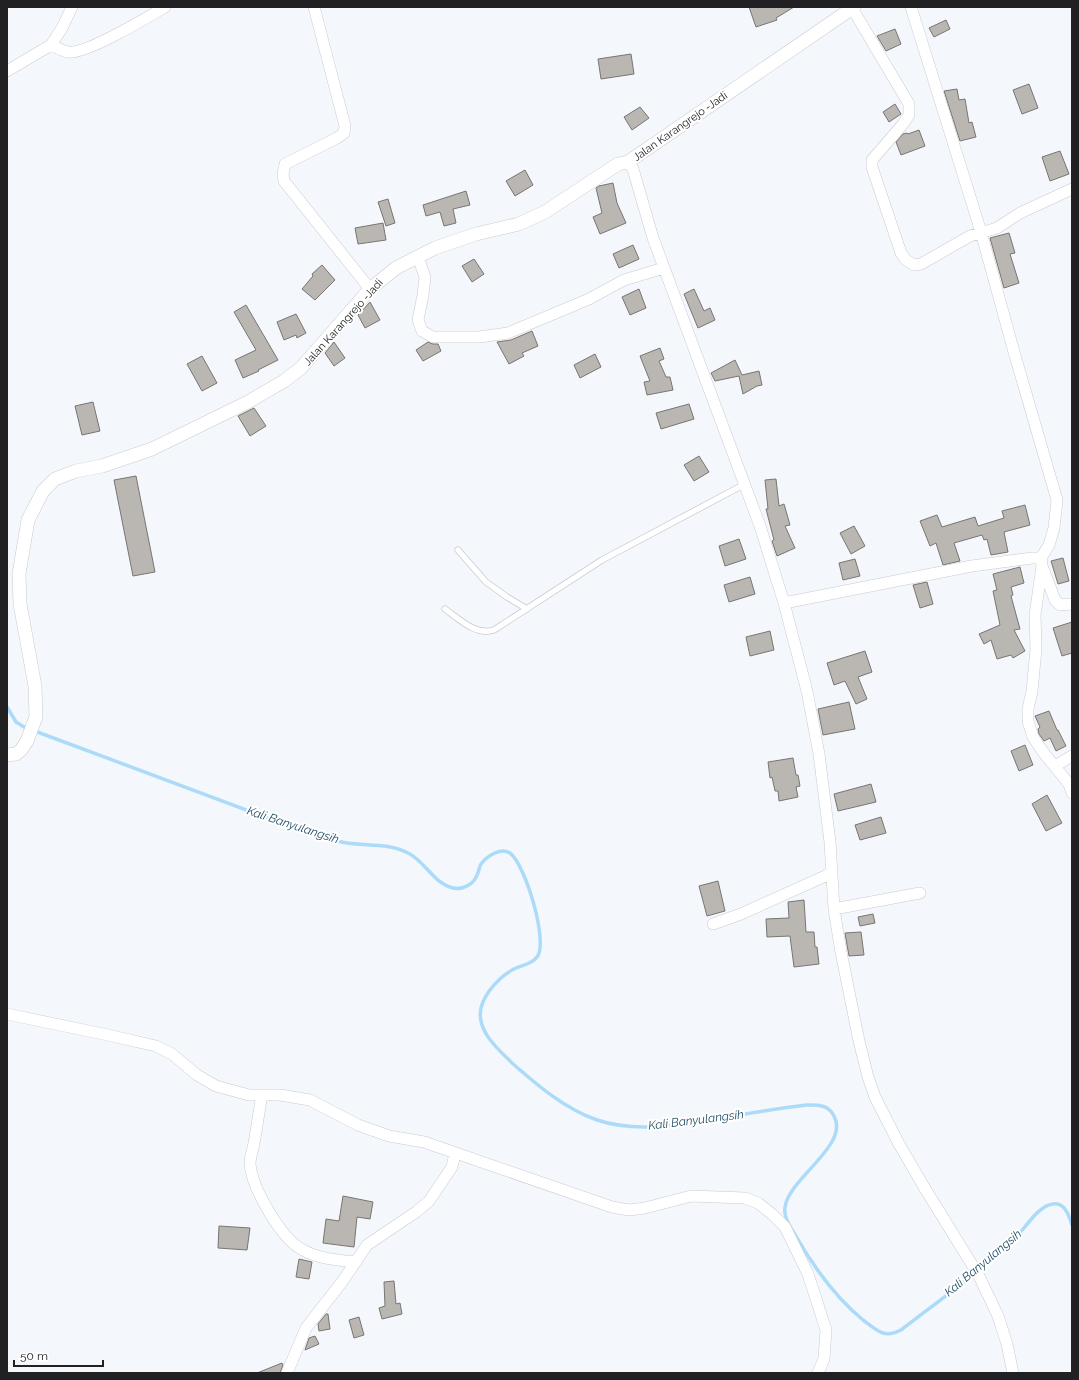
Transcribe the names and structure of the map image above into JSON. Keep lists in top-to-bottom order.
{
  "streets": {
    "street": ["Jalan Karangrejo -Jadi"]
  },
  "water": ["Kali Banyulangsih"],
  "scale_bar": "50 m"
}
